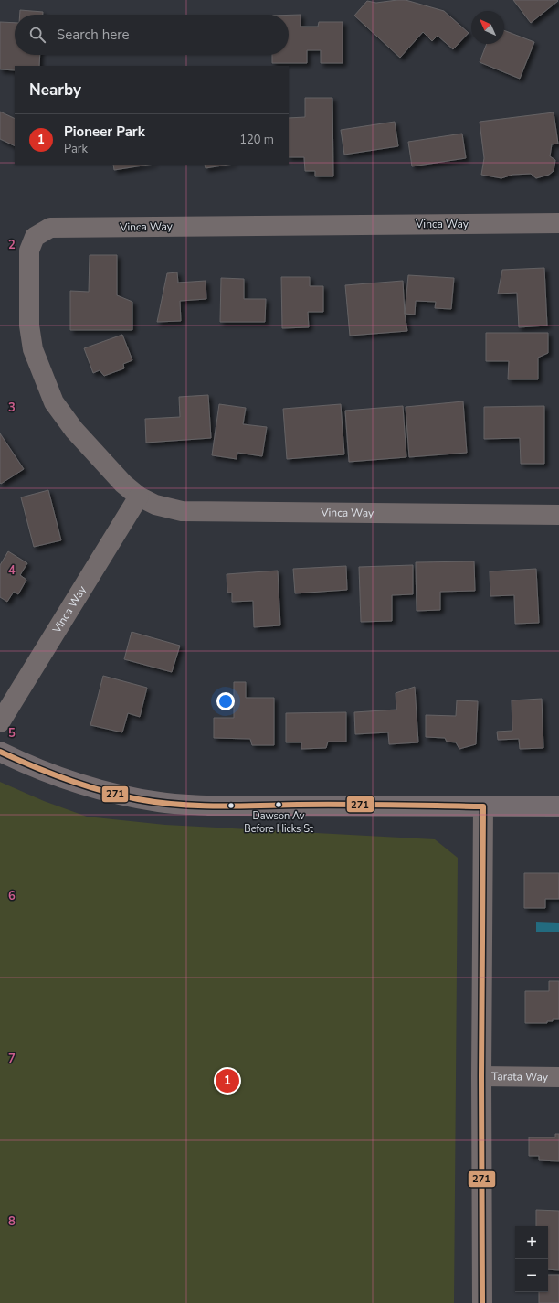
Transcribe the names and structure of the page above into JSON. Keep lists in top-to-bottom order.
{
  "streets": {
    "street": ["Vinca Way", "Tarata Way"]
  },
  "places": ["Dawson Av Before Hicks St"],
  "lines": ["transit line 271"],
  "north": "top left",
  "page": {
    "search": "Search here",
    "heading": "Nearby",
    "list": [
      {
        "mark": "1",
        "name": "Pioneer Park",
        "note": "Park",
        "value": "120 m"
      }
    ],
    "pins": "1",
    "map_buttons": ["+", "−"]
  },
  "grid": {
    "rows": [
      "2",
      "3",
      "4",
      "5",
      "6",
      "7",
      "8"
    ]
  }
}
